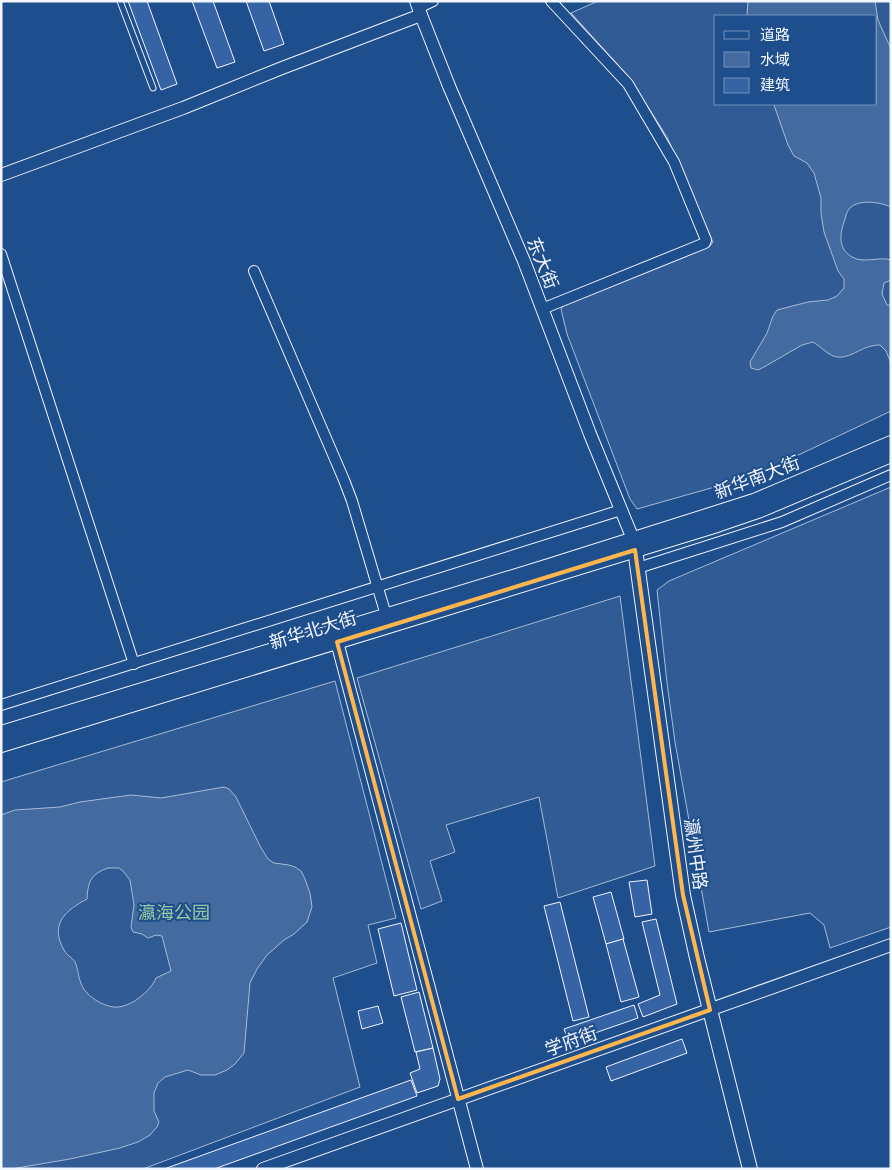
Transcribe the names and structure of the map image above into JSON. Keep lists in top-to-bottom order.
{
  "streets": {
    "main road": ["新华南大街", "新华北大街", "瀛州中路"],
    "street": ["东大街", "学府街"]
  },
  "crossings": [
    ["东大街", "新华南大街"],
    ["东大街", "新华北大街"],
    ["东大街", "瀛州中路"],
    ["新华南大街", "新华北大街"],
    ["新华南大街", "瀛州中路"],
    ["新华北大街", "瀛州中路"],
    ["瀛州中路", "学府街"]
  ],
  "parks": ["瀛海公园"],
  "legend": ["道路", "水域", "建筑"]
}
